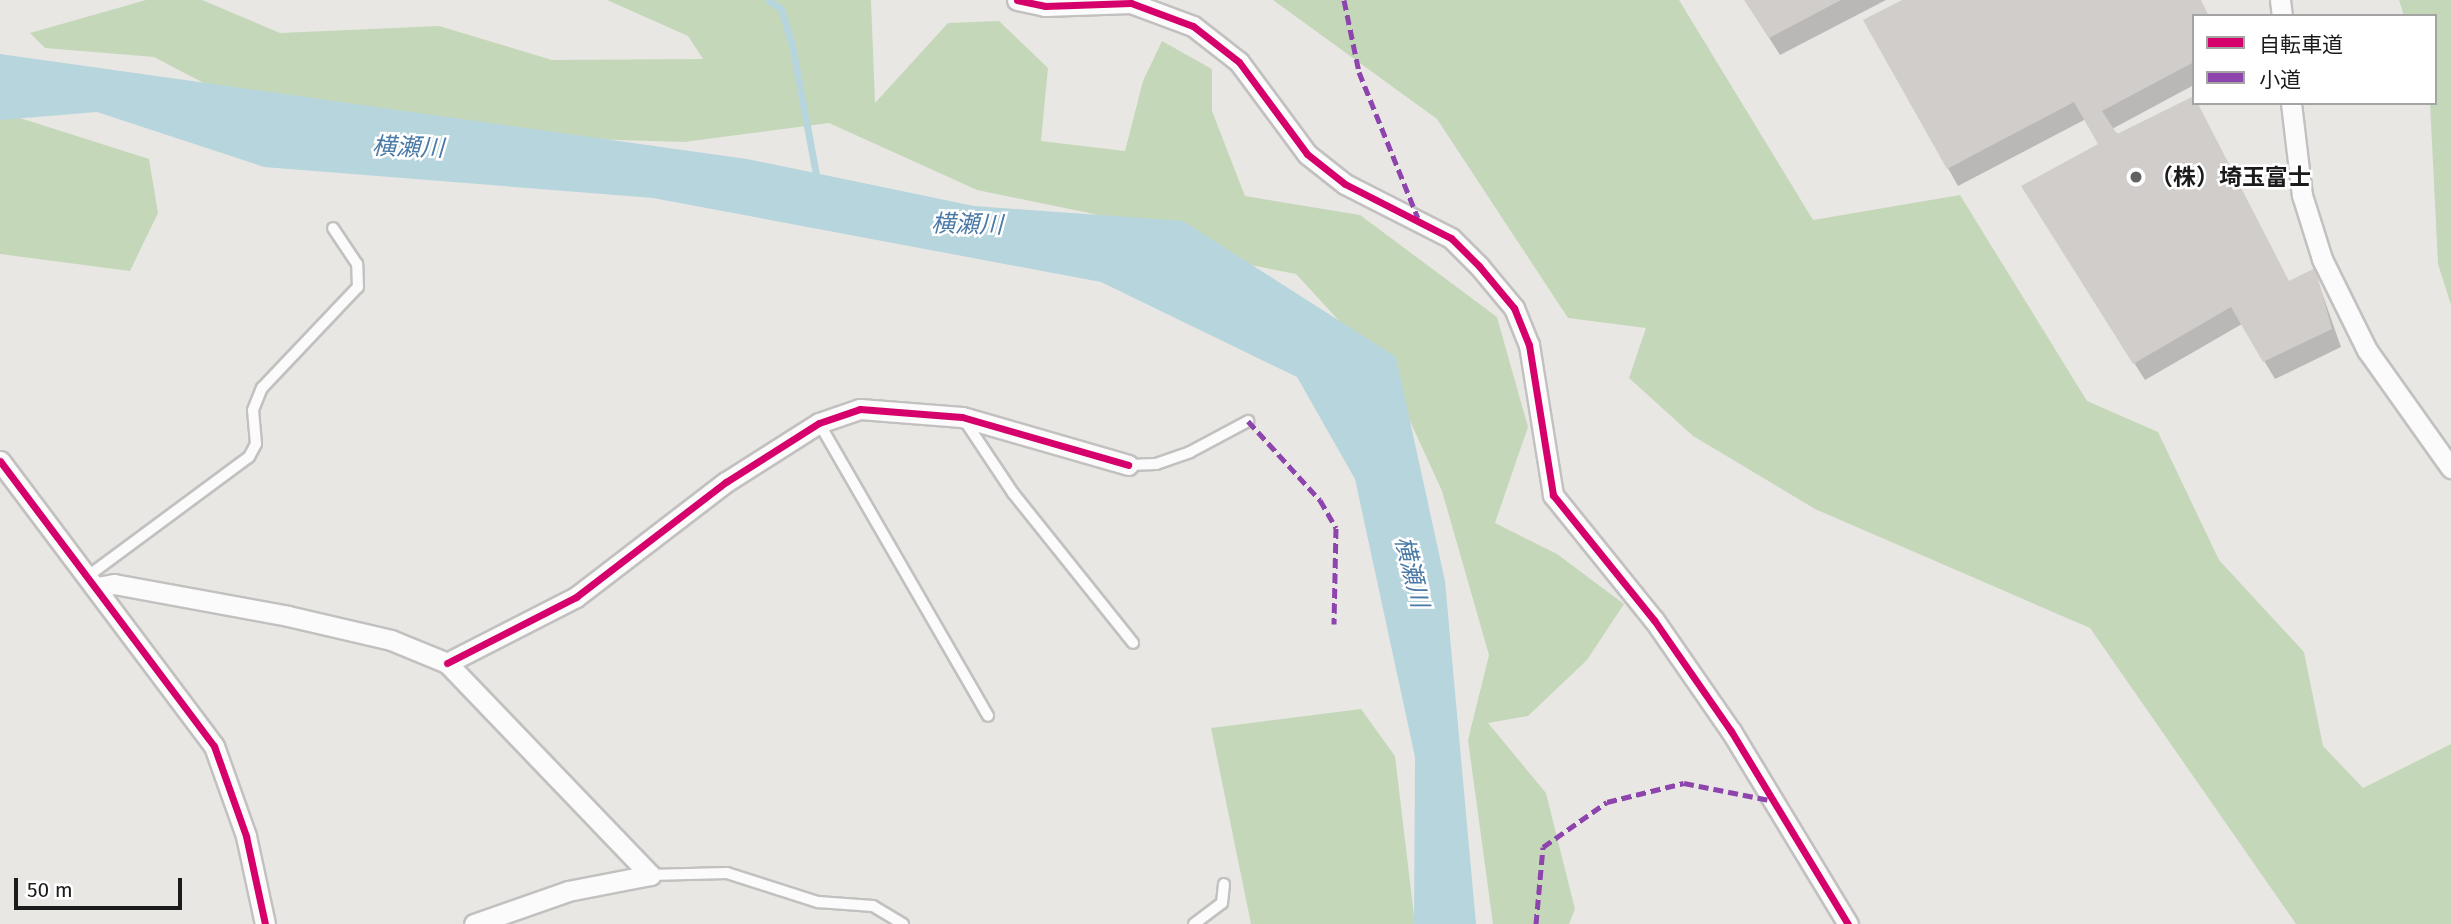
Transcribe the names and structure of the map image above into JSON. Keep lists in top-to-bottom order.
{
  "water": ["横瀬川"],
  "places": ["（株）埼玉富士"],
  "legend": ["自転車道", "小道"],
  "scale_bar": "50 m"
}
